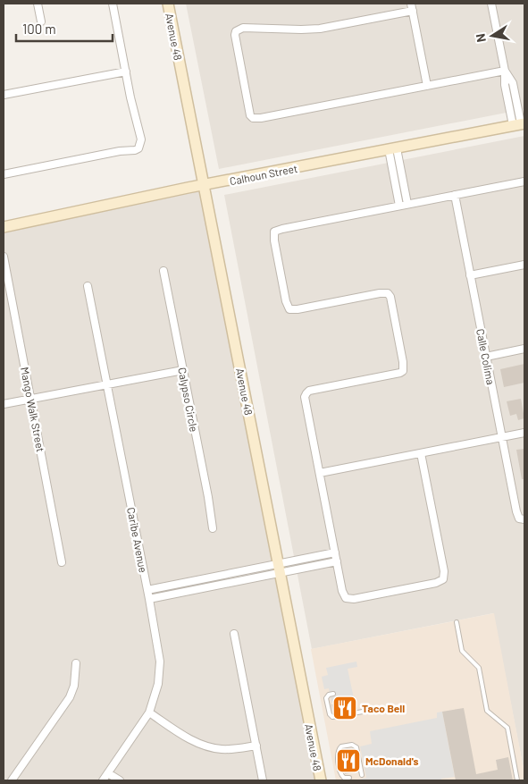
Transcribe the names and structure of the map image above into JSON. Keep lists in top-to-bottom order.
{
  "streets": {
    "main road": ["Avenue 48", "Calhoun Street"],
    "street": [
      "Calle Colima",
      "Calypso Circle",
      "Mango Walk Street",
      "Caribe Avenue"
    ]
  },
  "crossings": [
    ["Avenue 48", "Calhoun Street"]
  ],
  "places": {
    "restaurant": ["Taco Bell", "McDonald's"]
  },
  "scale_bar": "100 m",
  "north": "left"
}
